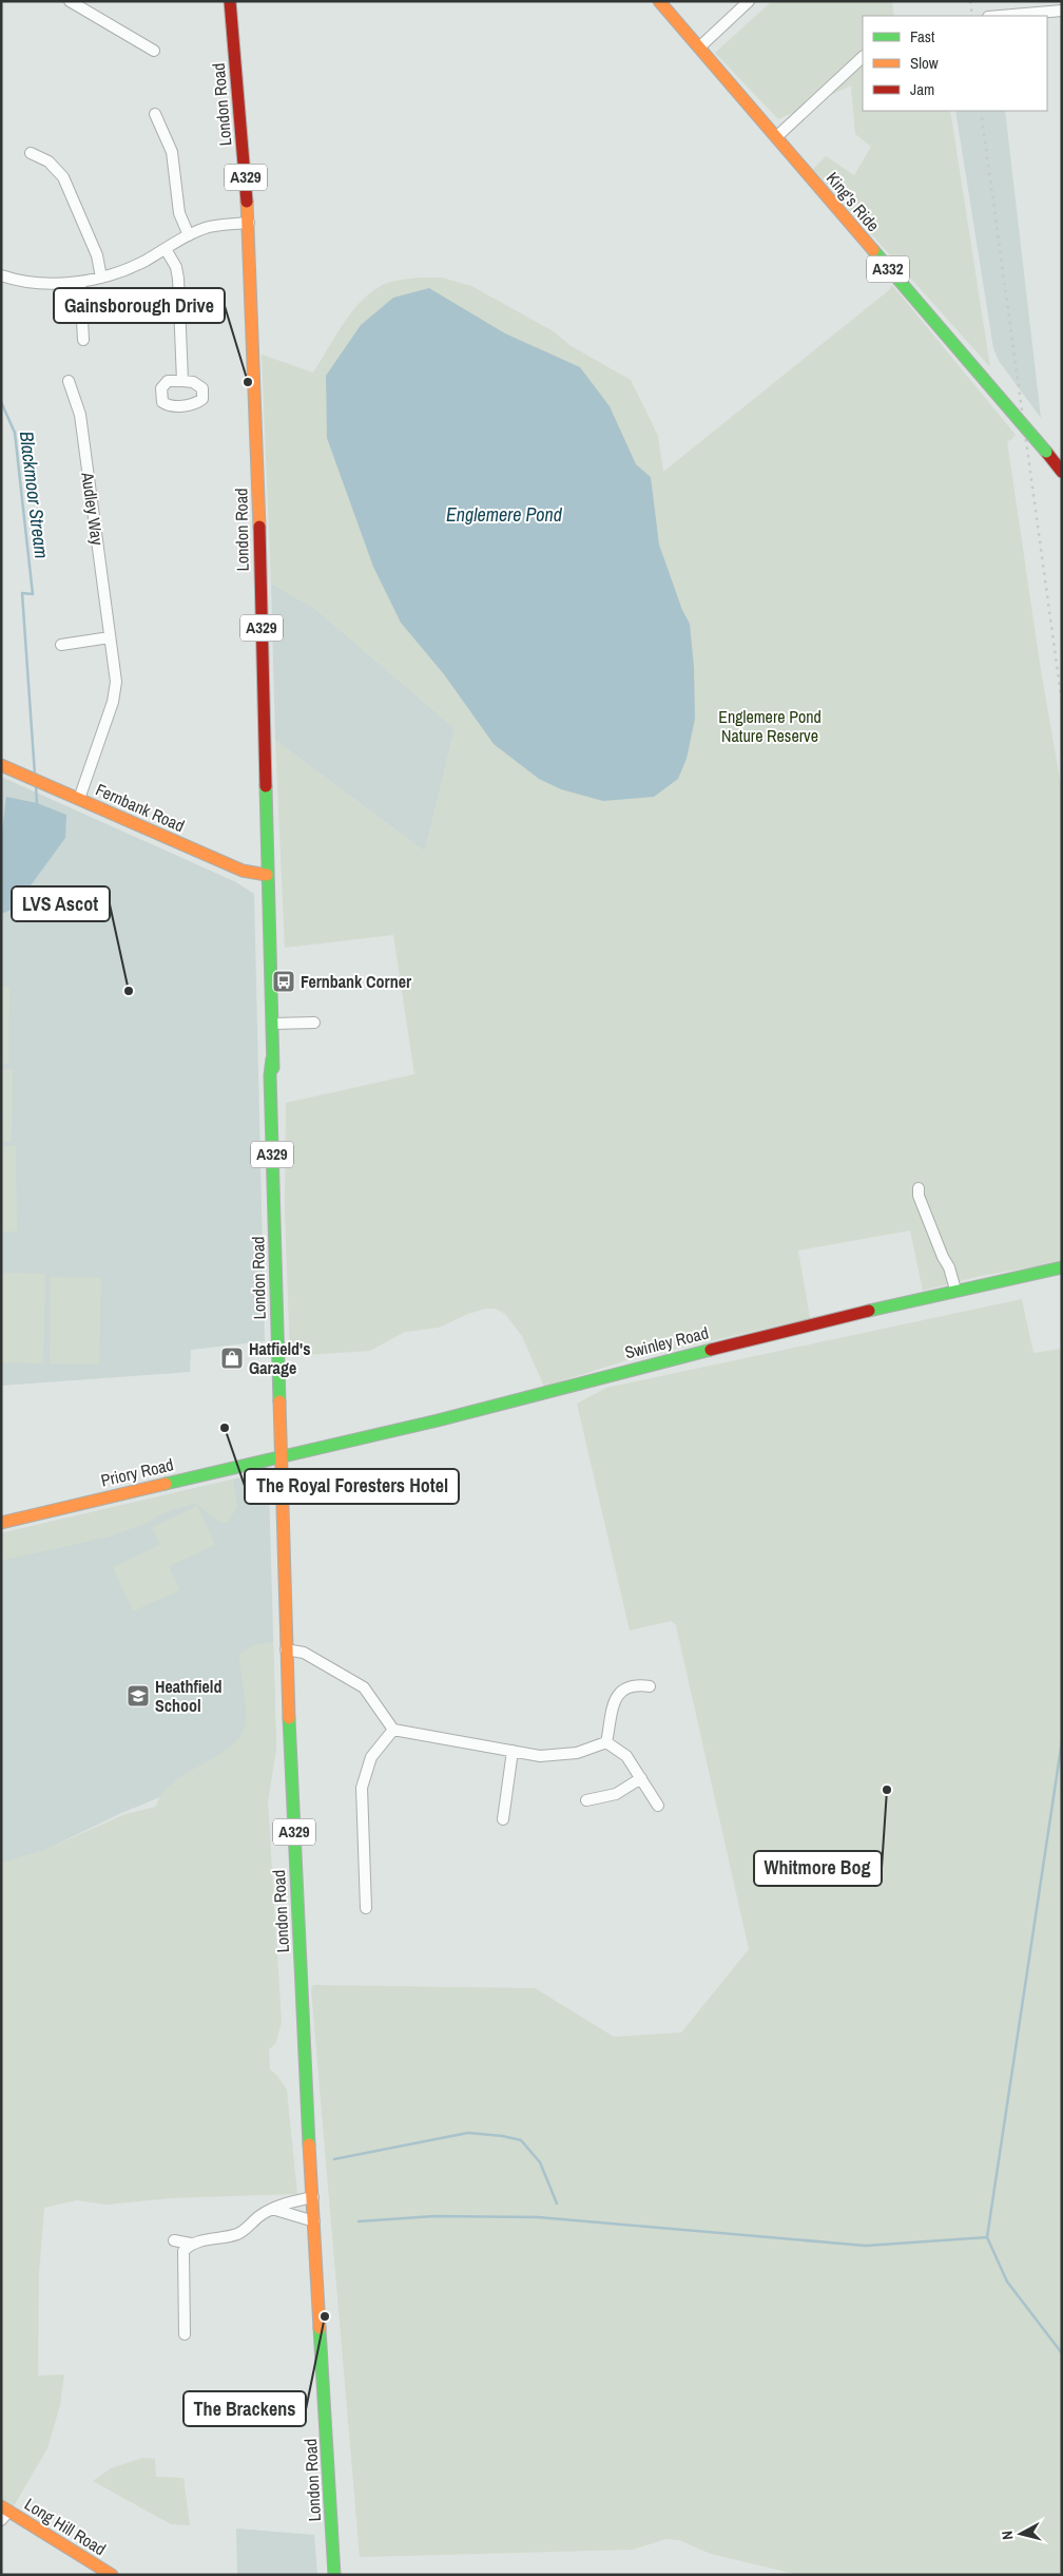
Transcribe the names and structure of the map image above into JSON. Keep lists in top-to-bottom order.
{
  "streets": {
    "main road": [
      "London Road",
      "A329",
      "King's Ride",
      "A332",
      "Fernbank Road",
      "Swinley Road",
      "Priory Road",
      "Long Hill Road"
    ],
    "street": ["Audley Way"]
  },
  "crossings": [
    ["London Road", "Fernbank Road"],
    ["London Road", "Swinley Road"],
    ["London Road", "Priory Road"],
    ["Audley Way", "Fernbank Road"],
    ["Swinley Road", "Priory Road"]
  ],
  "water": ["Blackmoor Stream", "Englemere Pond"],
  "parks": ["Englemere Pond Nature Reserve"],
  "places": {
    "other": [
      "Gainsborough Drive",
      "LVS Ascot",
      "The Royal Foresters Hotel",
      "Whitmore Bog",
      "The Brackens"
    ],
    "bus stop": ["Fernbank Corner"],
    "shop": ["Hatfield's Garage"],
    "school or university": ["Heathfield School"]
  },
  "legend": ["Fast", "Slow", "Jam"],
  "north": "left"
}
